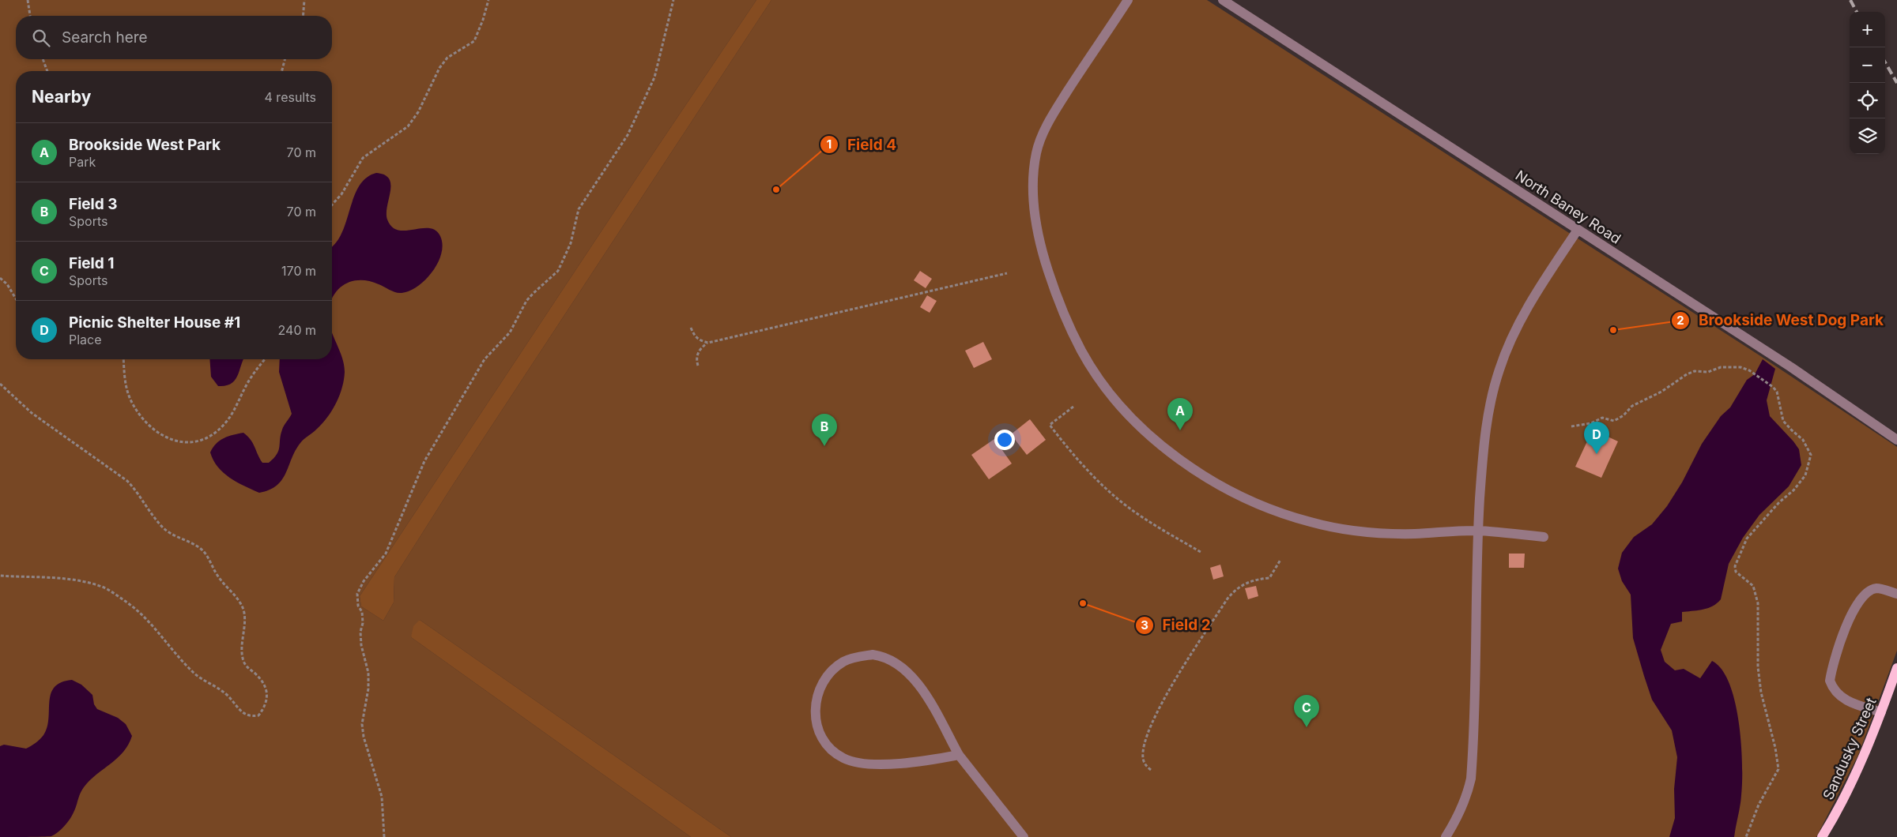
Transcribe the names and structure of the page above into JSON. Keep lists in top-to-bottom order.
{
  "streets": {
    "main road": ["Sandusky Street"],
    "street": ["North Baney Road"]
  },
  "places": ["Field 4", "Brookside West Dog Park", "Field 2"],
  "page": {
    "map_buttons": ["+", "−"],
    "search": "Search here",
    "heading": ["Nearby", "4 results"],
    "list": [
      {
        "mark": "A",
        "name": "Brookside West Park",
        "note": "Park",
        "value": "70 m"
      },
      {
        "mark": "B",
        "name": "Field 3",
        "note": "Sports",
        "value": "70 m"
      },
      {
        "mark": "C",
        "name": "Field 1",
        "note": "Sports",
        "value": "170 m"
      },
      {
        "mark": "D",
        "name": "Picnic Shelter House #1",
        "note": "Place",
        "value": "240 m"
      }
    ],
    "pins": [
      "A",
      "B",
      "D",
      "C"
    ]
  }
}
